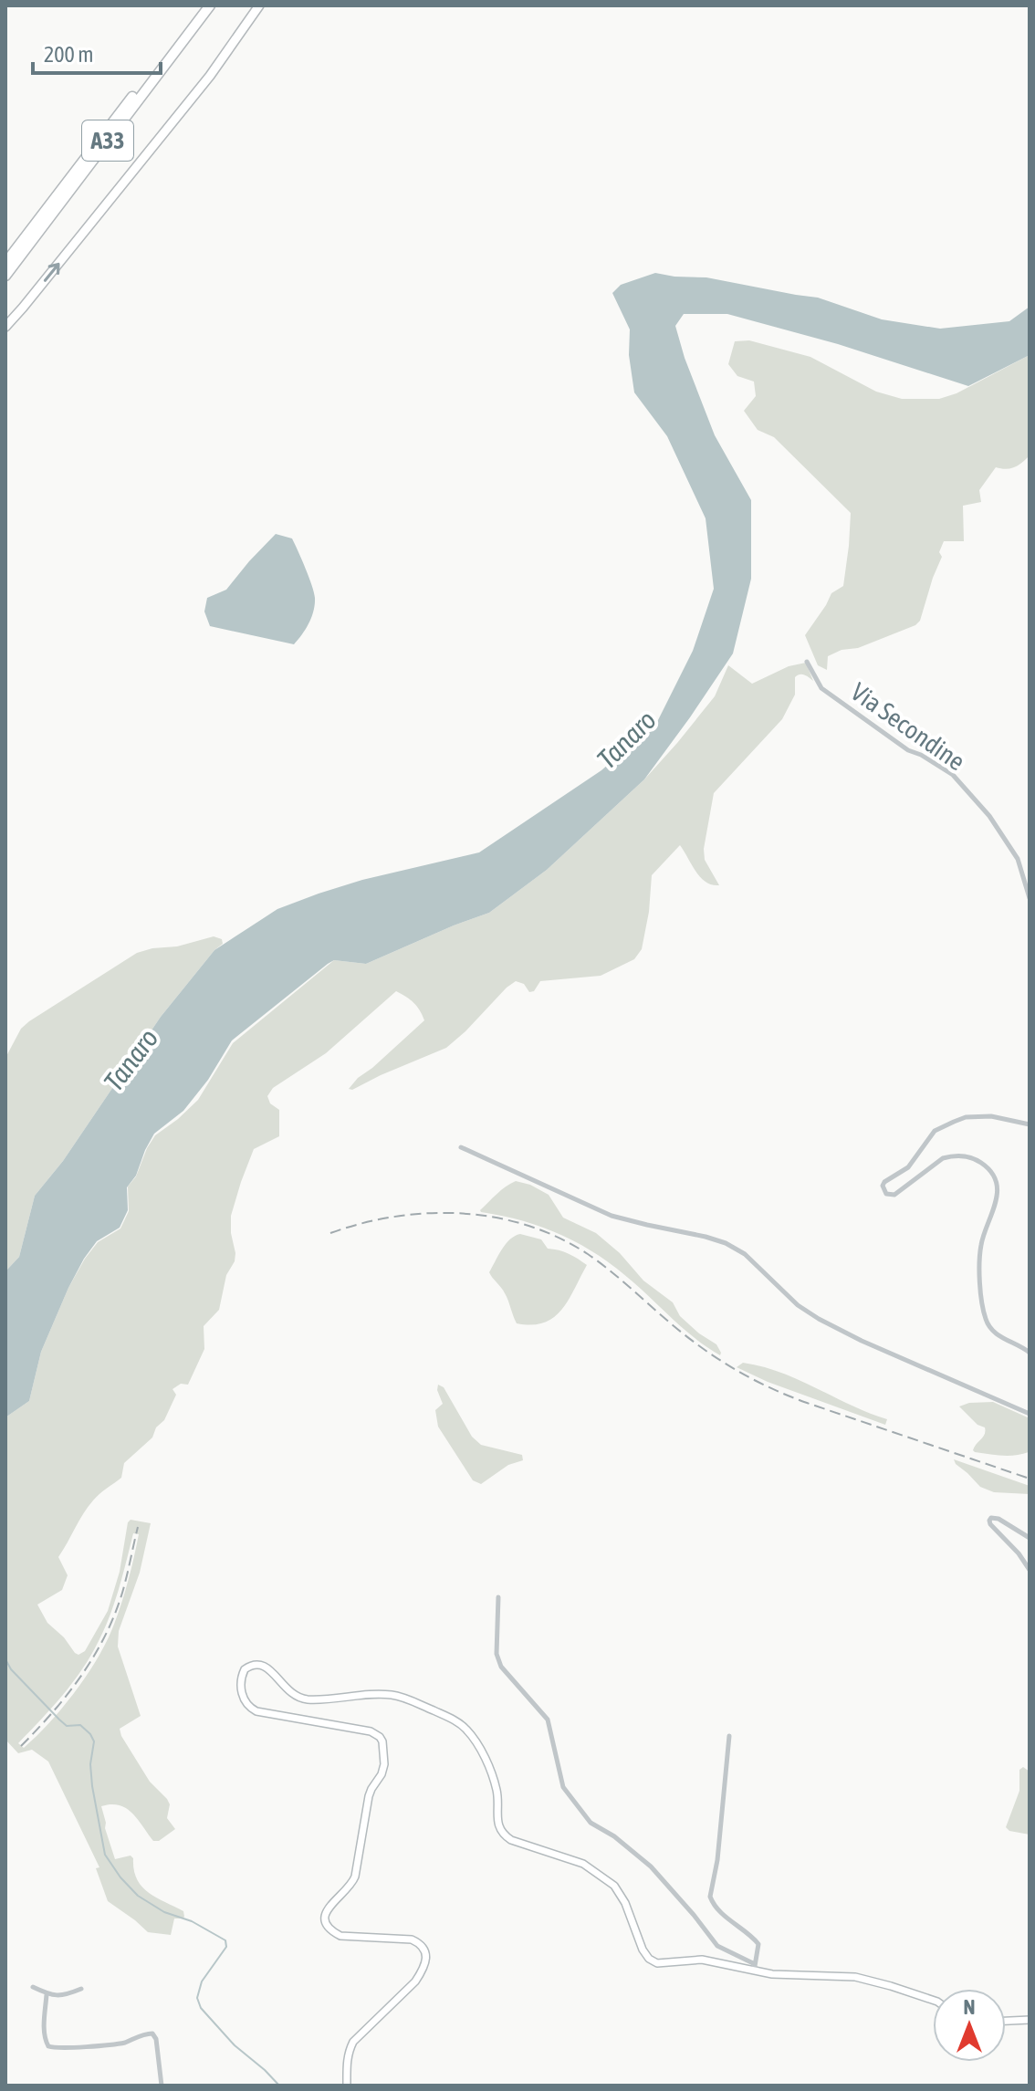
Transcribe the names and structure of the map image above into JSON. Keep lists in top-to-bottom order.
{
  "streets": {
    "highway": ["A33"],
    "street": ["Via Secondine"]
  },
  "water": ["Tanaro"],
  "scale_bar": "200 m",
  "north": "top"
}
